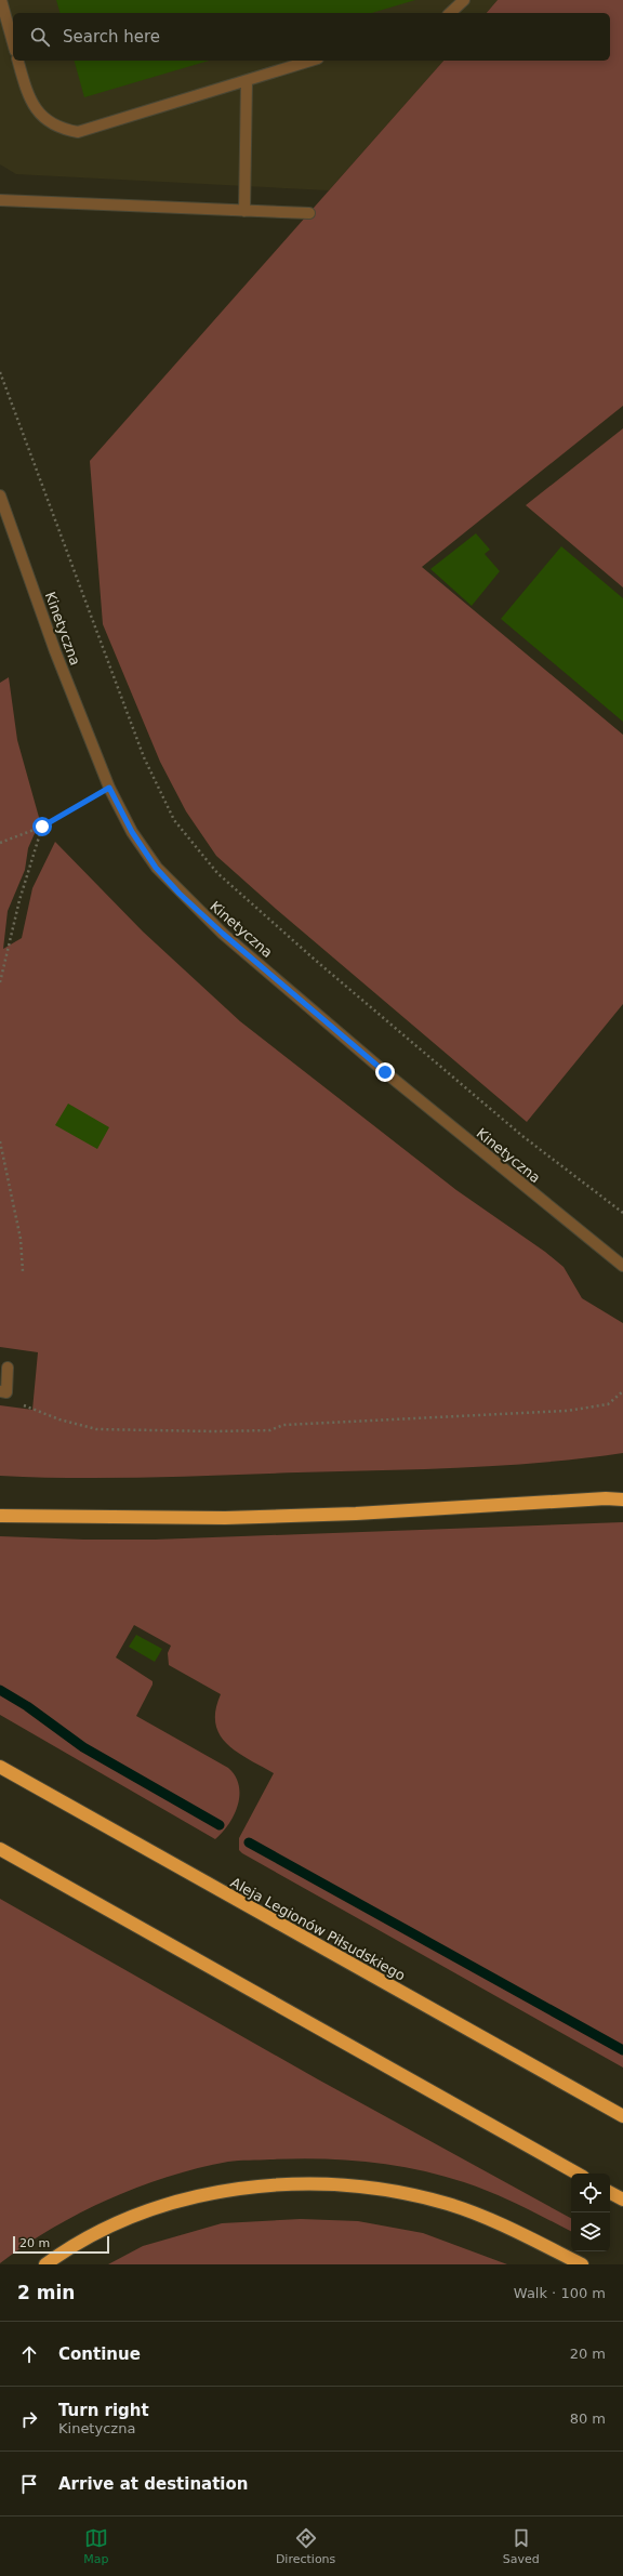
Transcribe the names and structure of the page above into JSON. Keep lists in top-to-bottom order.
{
  "streets": {
    "highway": ["Aleja Legionów Piłsudskiego"],
    "street": ["Kinetyczna"]
  },
  "scale_bar": "20 m",
  "page": {
    "search": "Search here",
    "scale": "20 m",
    "heading": ["2 min", "Walk · 100 m"],
    "list": [
      ["Continue", "20 m"],
      ["Turn right", "Kinetyczna", "80 m"],
      "Arrive at destination"
    ],
    "nav": ["Map", "Directions", "Saved"]
  }
}
